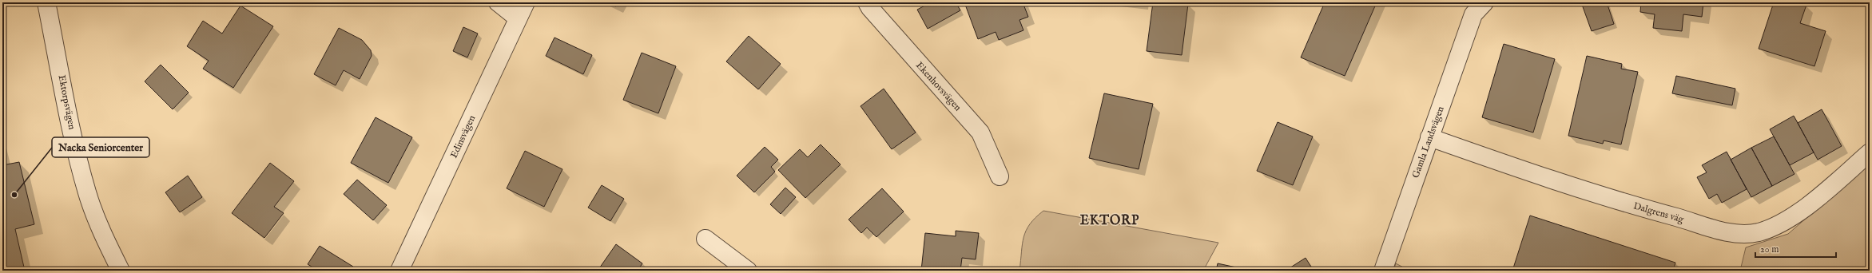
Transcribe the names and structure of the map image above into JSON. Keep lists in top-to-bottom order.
{
  "streets": {
    "street": [
      "Ekenhovsvägen",
      "Ektorpsvägen",
      "Edinsvägen",
      "Gamla Landsvägen",
      "Dalgrens väg"
    ]
  },
  "crossings": [
    ["Gamla Landsvägen", "Dalgrens väg"]
  ],
  "districts": ["EKTORP"],
  "places": ["Nacka Seniorcenter"],
  "scale_bar": "20 m"
}
